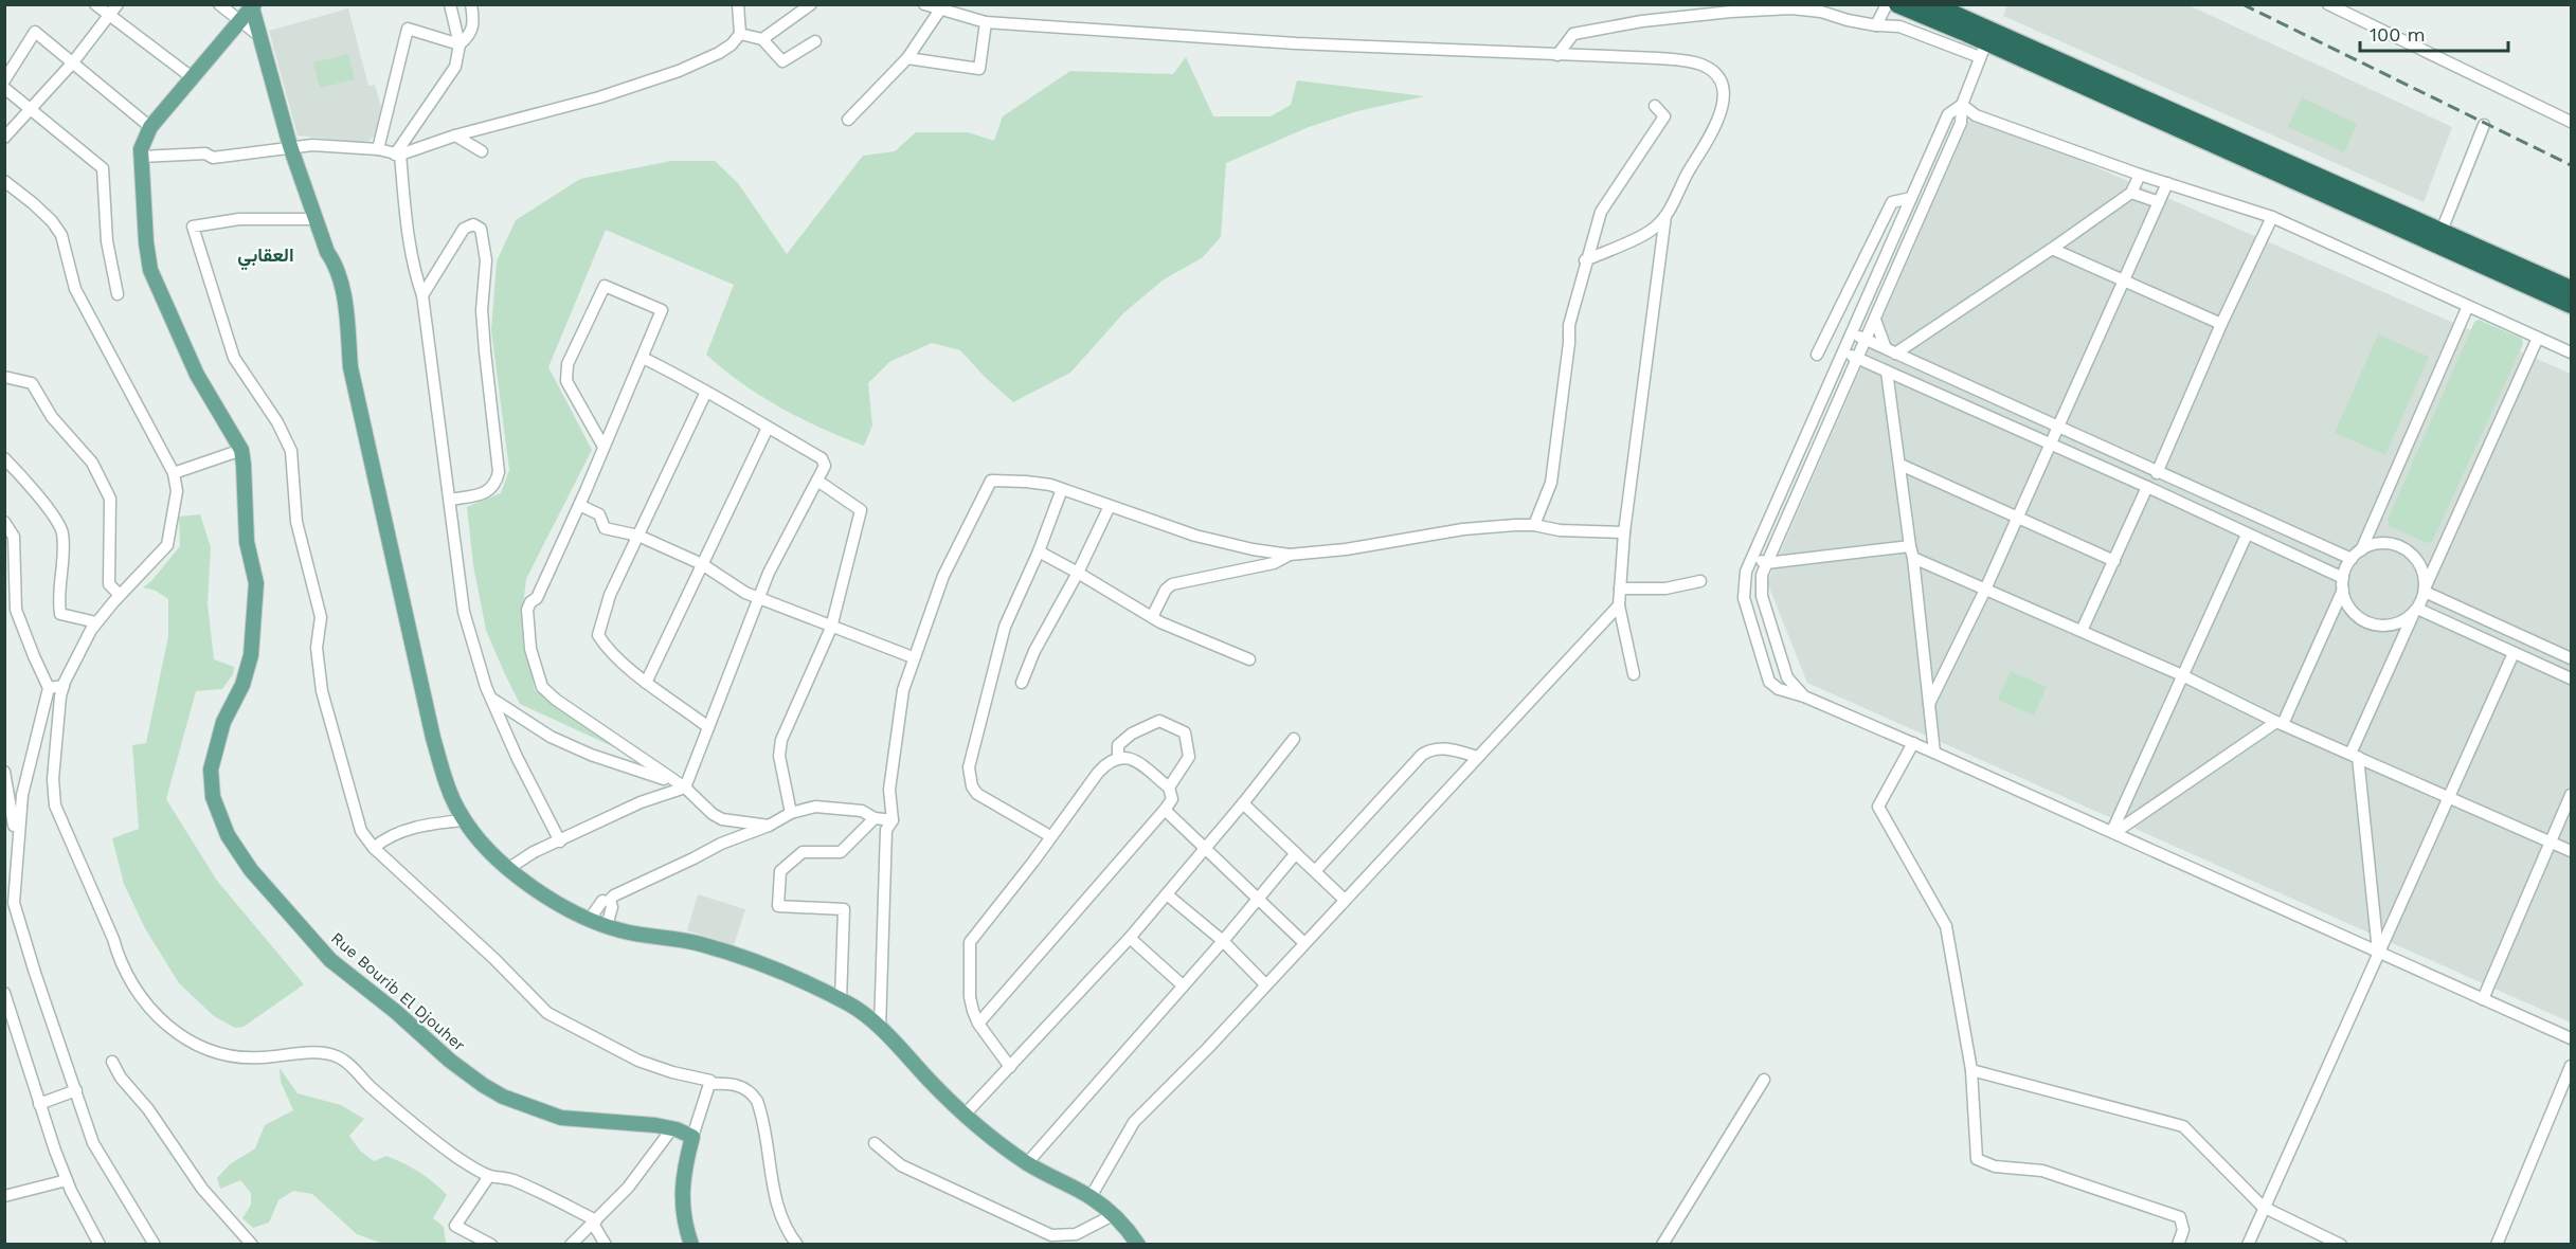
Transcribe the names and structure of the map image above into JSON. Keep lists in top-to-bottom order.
{
  "streets": {
    "main road": ["Rue Bourib El Djouher"]
  },
  "districts": ["العقابي"],
  "scale_bar": "100 m"
}
